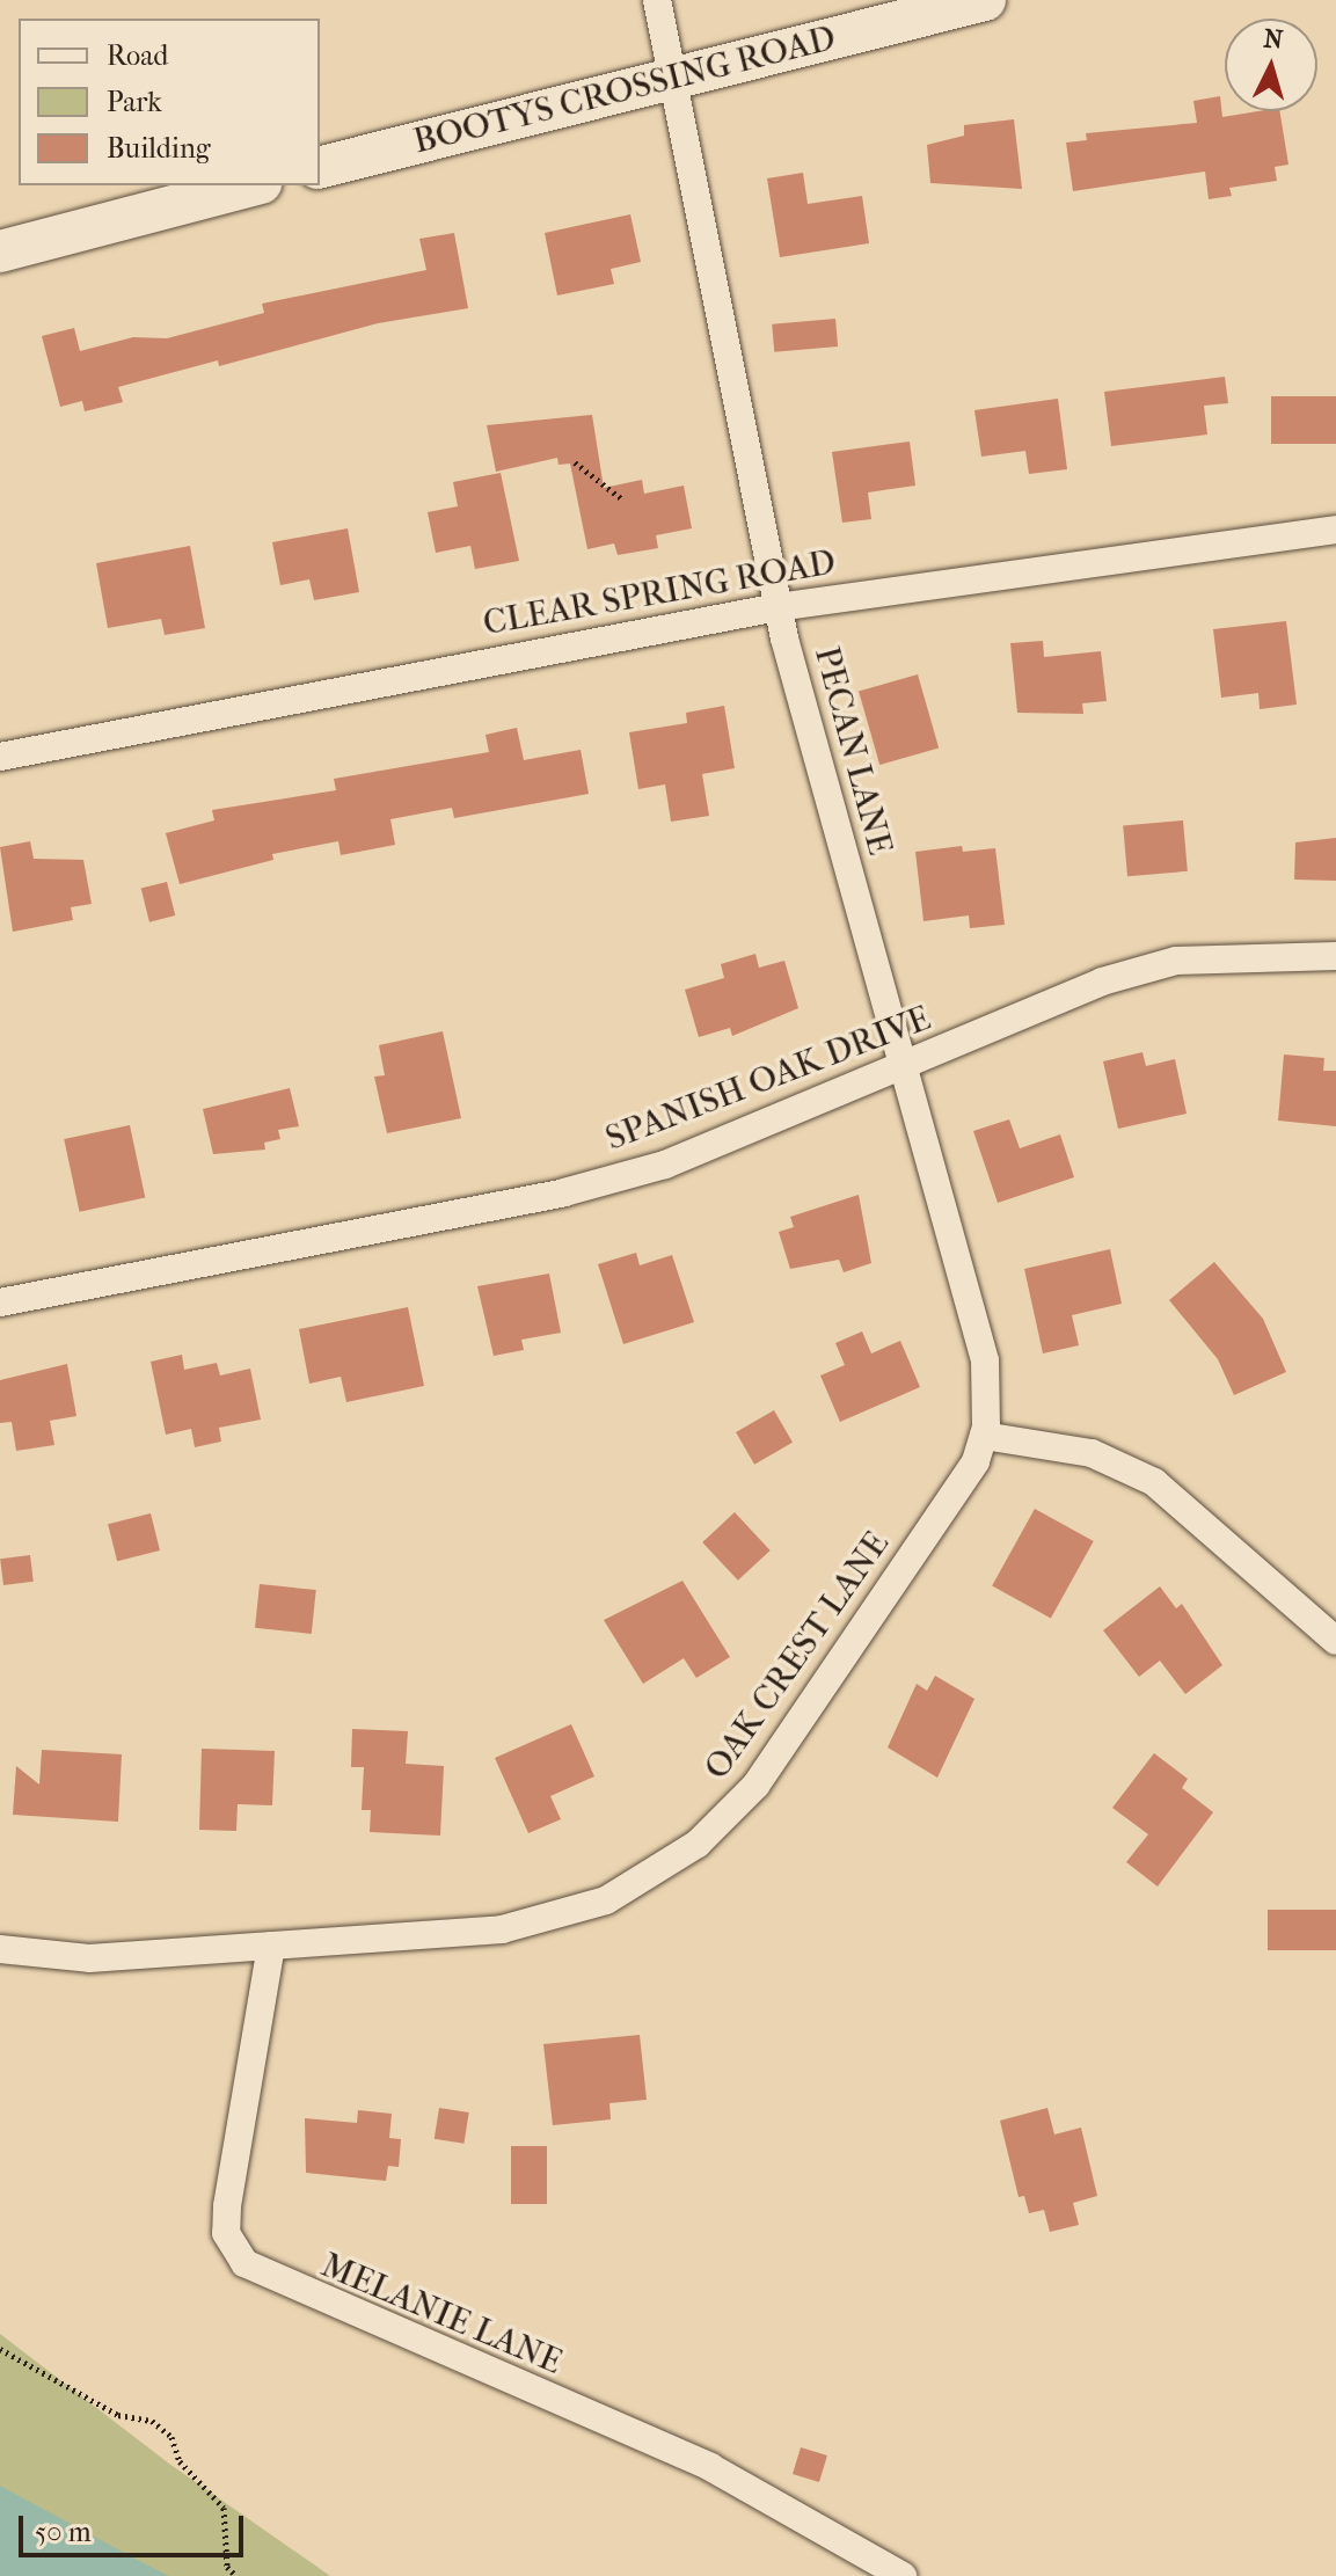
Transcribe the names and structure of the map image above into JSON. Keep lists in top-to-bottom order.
{
  "streets": {
    "street": [
      "BOOTYS CROSSING ROAD",
      "CLEAR SPRING ROAD",
      "PECAN LANE",
      "SPANISH OAK DRIVE",
      "OAK CREST LANE",
      "MELANIE LANE"
    ]
  },
  "crossings": [
    ["BOOTYS CROSSING ROAD", "PECAN LANE"],
    ["CLEAR SPRING ROAD", "PECAN LANE"],
    ["PECAN LANE", "SPANISH OAK DRIVE"],
    ["PECAN LANE", "OAK CREST LANE"],
    ["OAK CREST LANE", "MELANIE LANE"]
  ],
  "legend": ["Road", "Park", "Building"],
  "scale_bar": "50 m",
  "north": "top"
}
